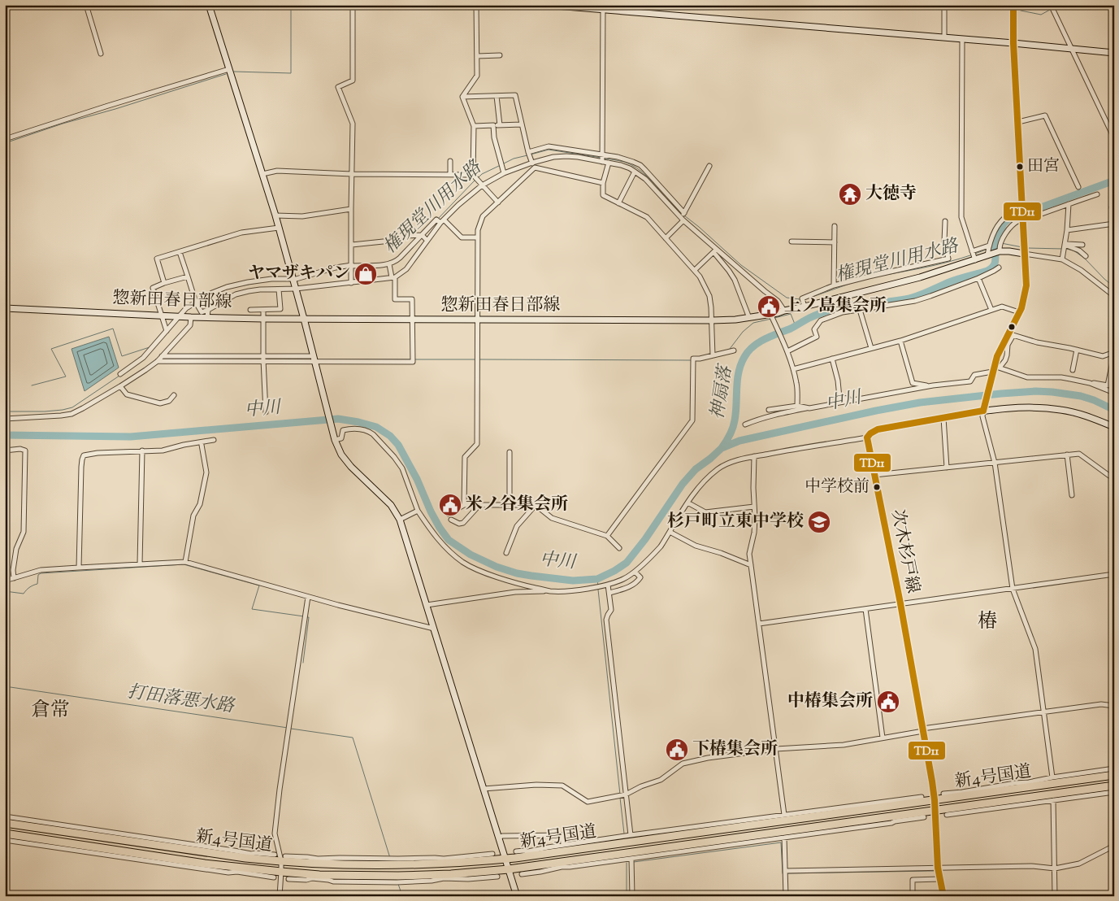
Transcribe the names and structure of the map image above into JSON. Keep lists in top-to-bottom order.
{
  "streets": {
    "highway": ["新4号国道"],
    "main road": ["惣新田春日部線", "次木杉戸線"]
  },
  "crossings": [
    ["次木杉戸線", "新4号国道"]
  ],
  "districts": ["椿", "倉常"],
  "water": [
    "権現堂川用水路",
    "神扇落",
    "中川",
    "打田落悪水路"
  ],
  "places": {
    "other": ["田宮", "中学校前"],
    "temple": ["大徳寺"],
    "shop": ["ヤマザキパン"],
    "public building": [
      "上ノ島集会所",
      "米ノ谷集会所",
      "中椿集会所",
      "下椿集会所"
    ],
    "school or university": ["杉戸町立東中学校"]
  },
  "lines": ["transit line TD11"]
}
